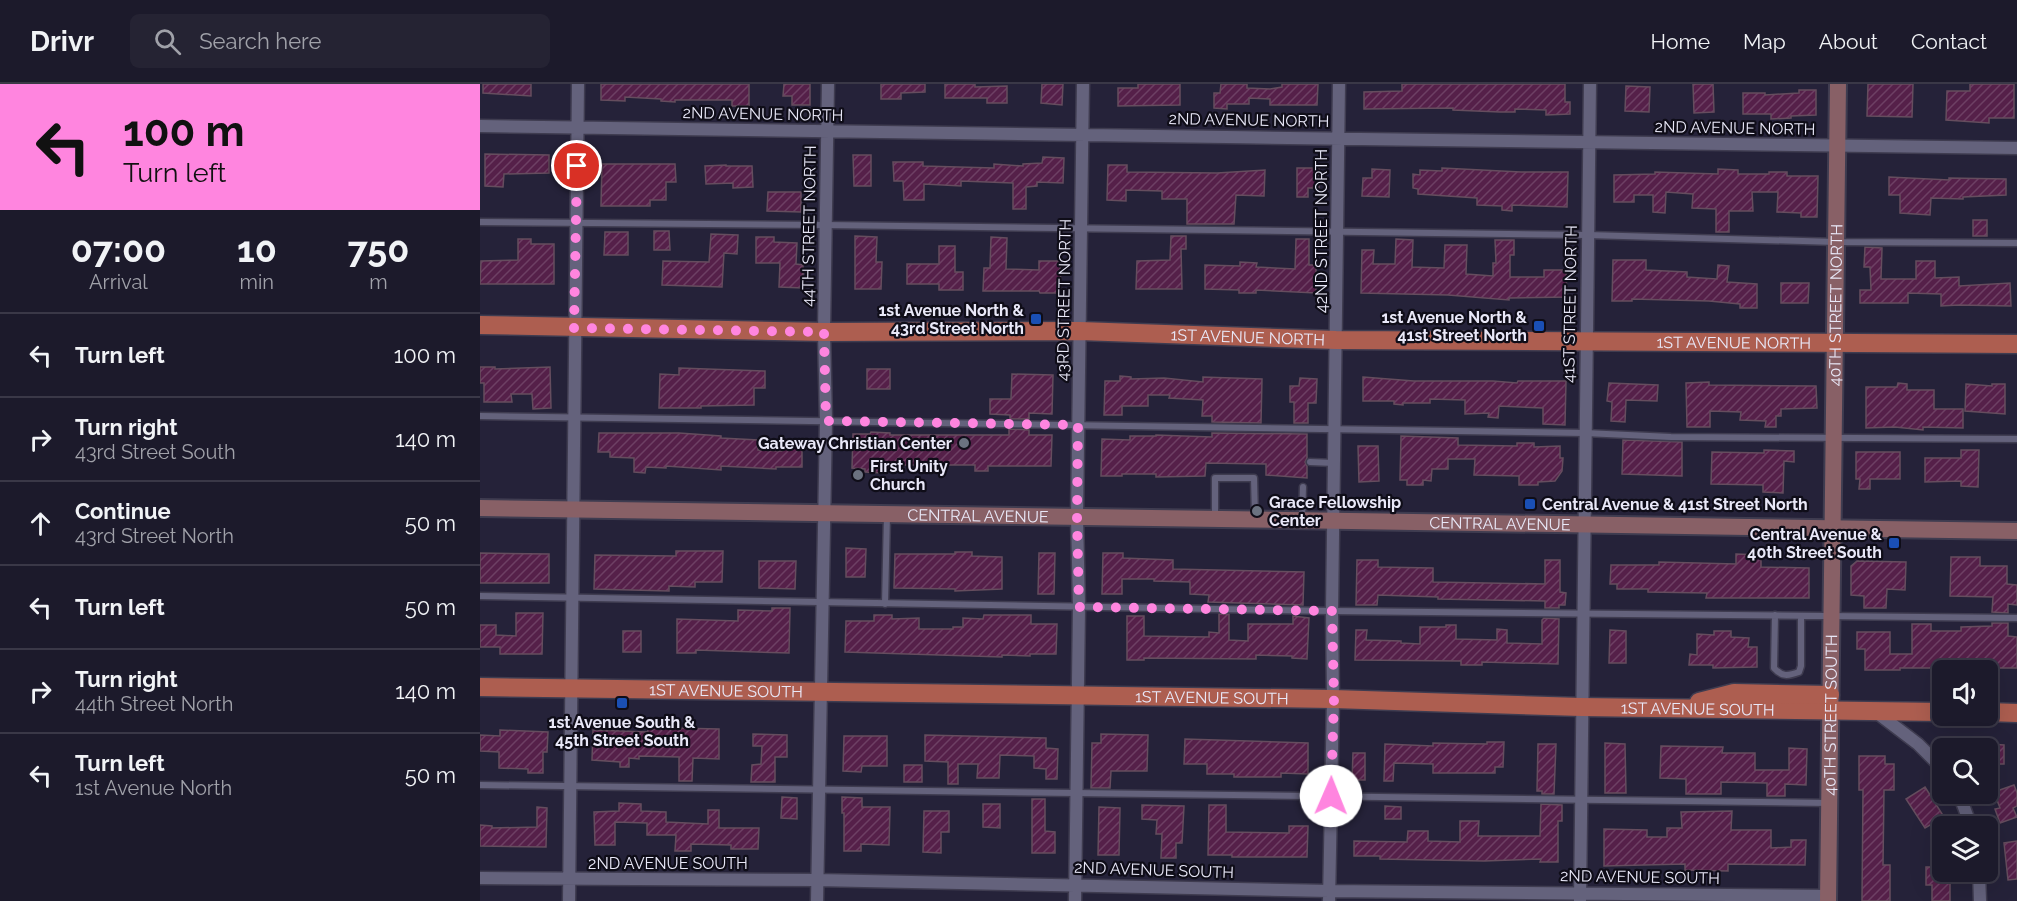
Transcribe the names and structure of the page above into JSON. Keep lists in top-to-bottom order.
{
  "streets": {
    "main road": [
      "40TH STREET NORTH",
      "1ST AVENUE NORTH",
      "CENTRAL AVENUE",
      "1ST AVENUE SOUTH",
      "40TH STREET SOUTH"
    ],
    "street": [
      "2ND AVENUE NORTH",
      "44TH STREET NORTH",
      "42ND STREET NORTH",
      "43RD STREET NORTH",
      "41ST STREET NORTH",
      "2ND AVENUE SOUTH"
    ]
  },
  "crossings": [
    ["2ND AVENUE NORTH", "44TH STREET NORTH"],
    ["2ND AVENUE NORTH", "42ND STREET NORTH"],
    ["2ND AVENUE NORTH", "43RD STREET NORTH"],
    ["2ND AVENUE NORTH", "41ST STREET NORTH"],
    ["2ND AVENUE NORTH", "40TH STREET NORTH"],
    ["44TH STREET NORTH", "1ST AVENUE NORTH"],
    ["44TH STREET NORTH", "CENTRAL AVENUE"],
    ["44TH STREET NORTH", "1ST AVENUE SOUTH"],
    ["44TH STREET NORTH", "2ND AVENUE SOUTH"],
    ["42ND STREET NORTH", "1ST AVENUE NORTH"],
    ["42ND STREET NORTH", "CENTRAL AVENUE"],
    ["42ND STREET NORTH", "1ST AVENUE SOUTH"],
    ["42ND STREET NORTH", "2ND AVENUE SOUTH"],
    ["43RD STREET NORTH", "1ST AVENUE NORTH"],
    ["43RD STREET NORTH", "CENTRAL AVENUE"],
    ["43RD STREET NORTH", "1ST AVENUE SOUTH"],
    ["43RD STREET NORTH", "2ND AVENUE SOUTH"],
    ["41ST STREET NORTH", "1ST AVENUE NORTH"],
    ["41ST STREET NORTH", "CENTRAL AVENUE"],
    ["41ST STREET NORTH", "1ST AVENUE SOUTH"],
    ["41ST STREET NORTH", "2ND AVENUE SOUTH"],
    ["40TH STREET NORTH", "1ST AVENUE NORTH"],
    ["40TH STREET NORTH", "CENTRAL AVENUE"],
    ["40TH STREET NORTH", "40TH STREET SOUTH"],
    ["CENTRAL AVENUE", "40TH STREET SOUTH"],
    ["1ST AVENUE SOUTH", "40TH STREET SOUTH"],
    ["40TH STREET SOUTH", "2ND AVENUE SOUTH"]
  ],
  "places": {
    "transit": [
      "1st Avenue North & 43rd Street North",
      "1st Avenue North & 41st Street North",
      "Central Avenue & 41st Street North",
      "Central Avenue & 40th Street South",
      "1st Avenue South & 45th Street South"
    ],
    "other": ["Gateway Christian Center", "First Unity Church", "Grace Fellowship Center"]
  },
  "page": {
    "header": "Drivr",
    "search": "Search here",
    "nav": [
      "Home",
      "Map",
      "About",
      "Contact"
    ],
    "turn": ["100 m", "Turn left"],
    "eta": [
      "07:00",
      "Arrival",
      "10",
      "min",
      "750",
      "m"
    ],
    "list": [
      {
        "name": "Turn left",
        "value": "100 m"
      },
      {
        "name": "Turn right",
        "note": "43rd Street South",
        "value": "140 m"
      },
      {
        "name": "Continue",
        "note": "43rd Street North",
        "value": "50 m"
      },
      {
        "name": "Turn left",
        "value": "50 m"
      },
      {
        "name": "Turn right",
        "note": "44th Street North",
        "value": "140 m"
      },
      {
        "name": "Turn left",
        "note": "1st Avenue North",
        "value": "50 m"
      }
    ]
  }
}
